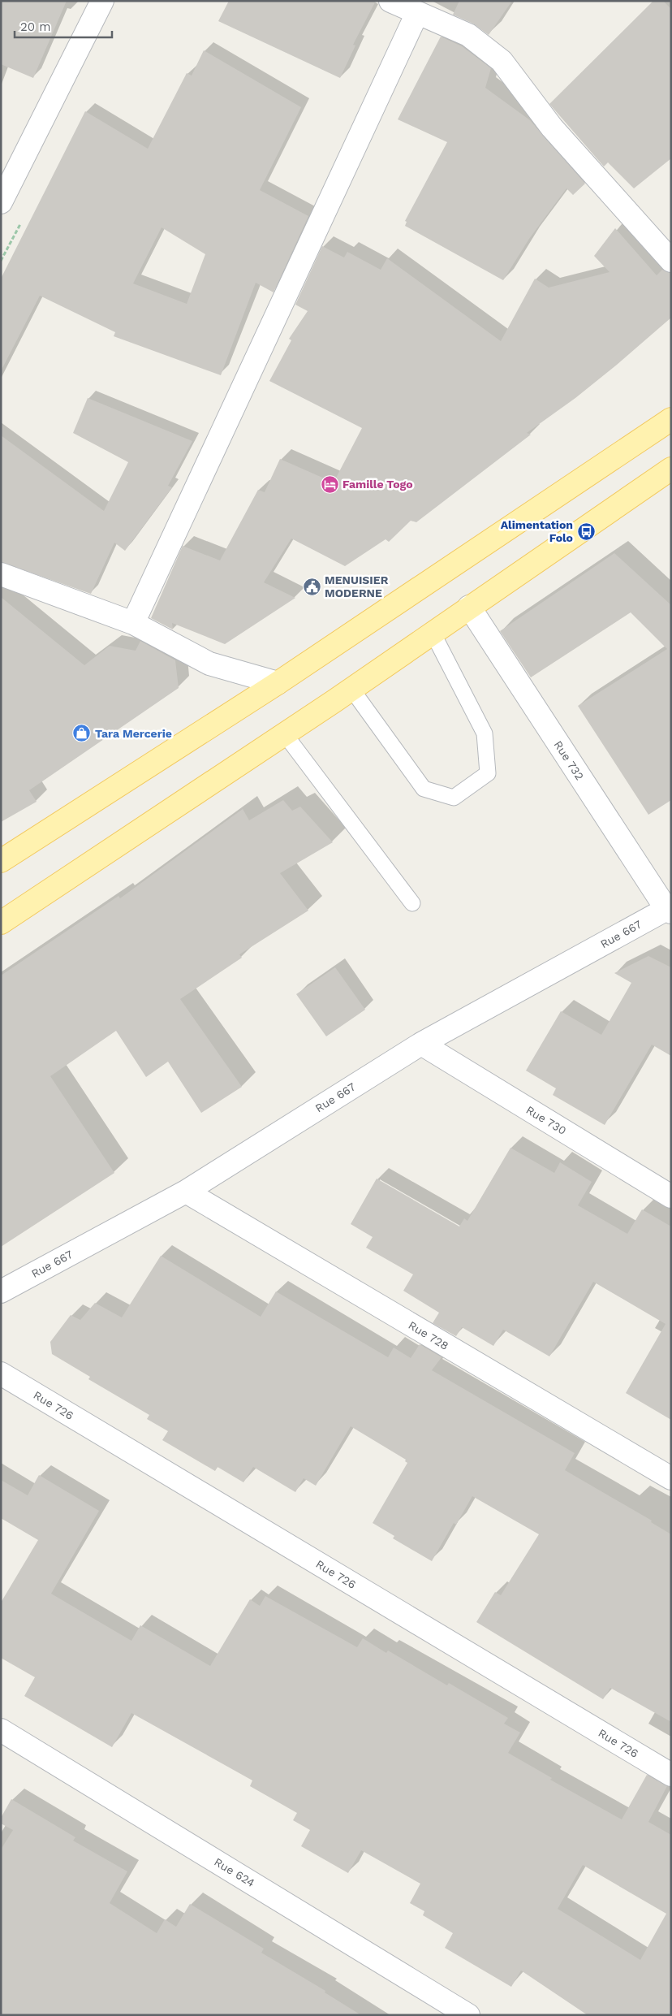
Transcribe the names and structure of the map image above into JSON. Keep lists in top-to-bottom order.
{
  "streets": {
    "street": [
      "Rue 732",
      "Rue 667",
      "Rue 730",
      "Rue 728",
      "Rue 726",
      "Rue 624"
    ]
  },
  "crossings": [
    ["Rue 732", "Rue 667"],
    ["Rue 667", "Rue 730"],
    ["Rue 667", "Rue 728"]
  ],
  "places": {
    "hotel": ["Famille Togo"],
    "bus stop": ["Alimentation Folo"],
    "public building": ["MENUISIER MODERNE"],
    "shop": ["Tara Mercerie"]
  },
  "scale_bar": "20 m"
}
